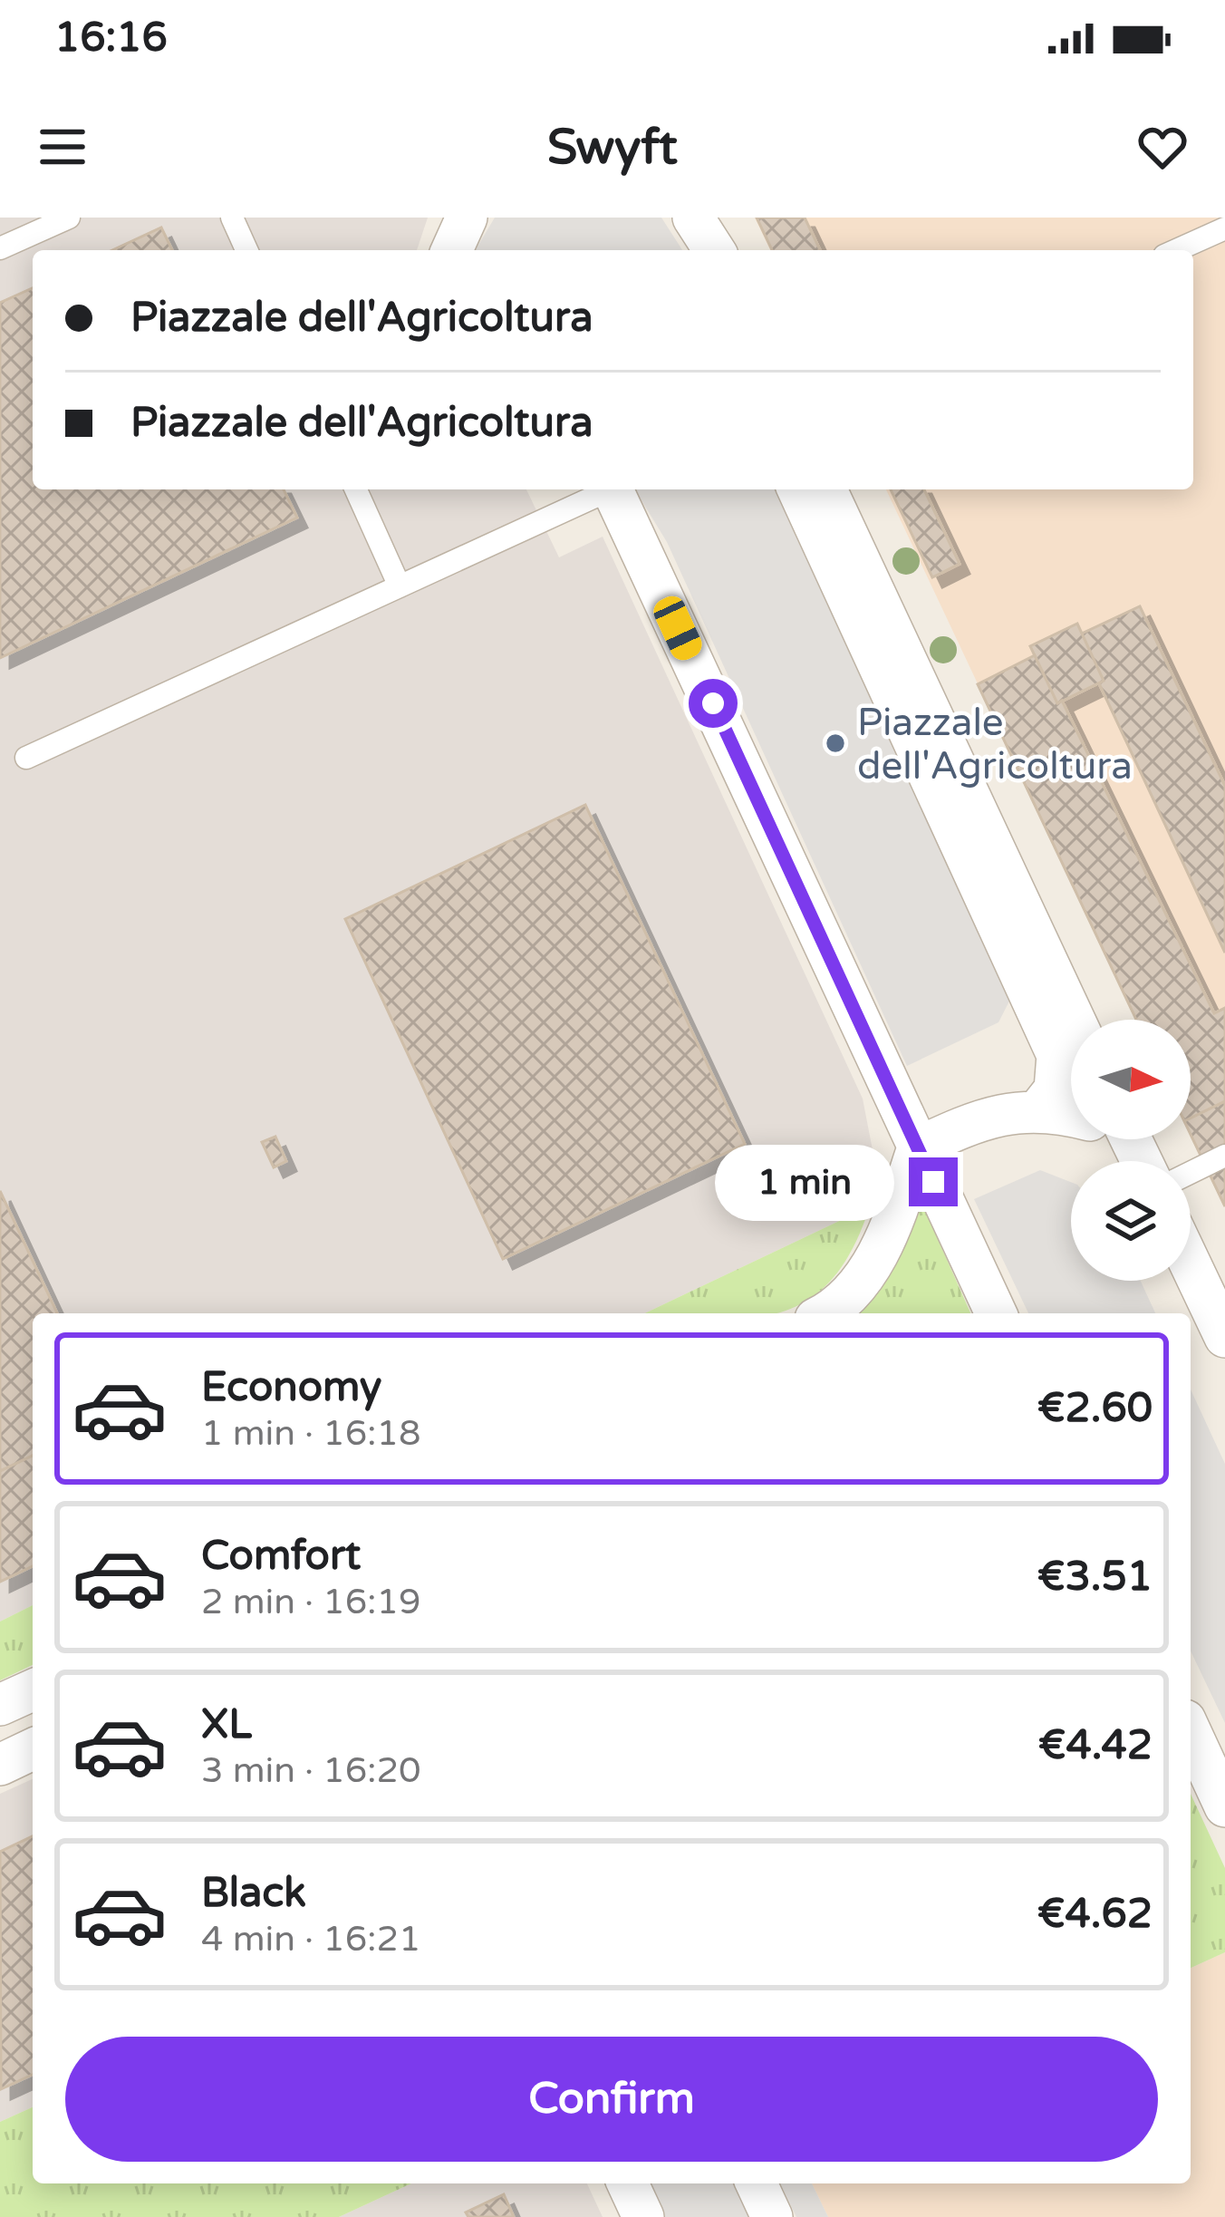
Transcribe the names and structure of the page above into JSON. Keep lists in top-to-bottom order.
{
  "places": ["Piazzale dell'Agricoltura"],
  "north": "right",
  "page": {
    "status": "16:16",
    "header": "Swyft",
    "banner": ["Piazzale dell'Agricoltura", "Piazzale dell'Agricoltura"],
    "bubble": "1 min",
    "list": [
      {
        "name": "Economy",
        "note": "1 min · 16:18",
        "value": "€2.60"
      },
      {
        "name": "Comfort",
        "note": "2 min · 16:19",
        "value": "€3.51"
      },
      {
        "name": "XL",
        "note": "3 min · 16:20",
        "value": "€4.42"
      },
      {
        "name": "Black",
        "note": "4 min · 16:21",
        "value": "€4.62"
      }
    ],
    "buttons": "Confirm"
  }
}
